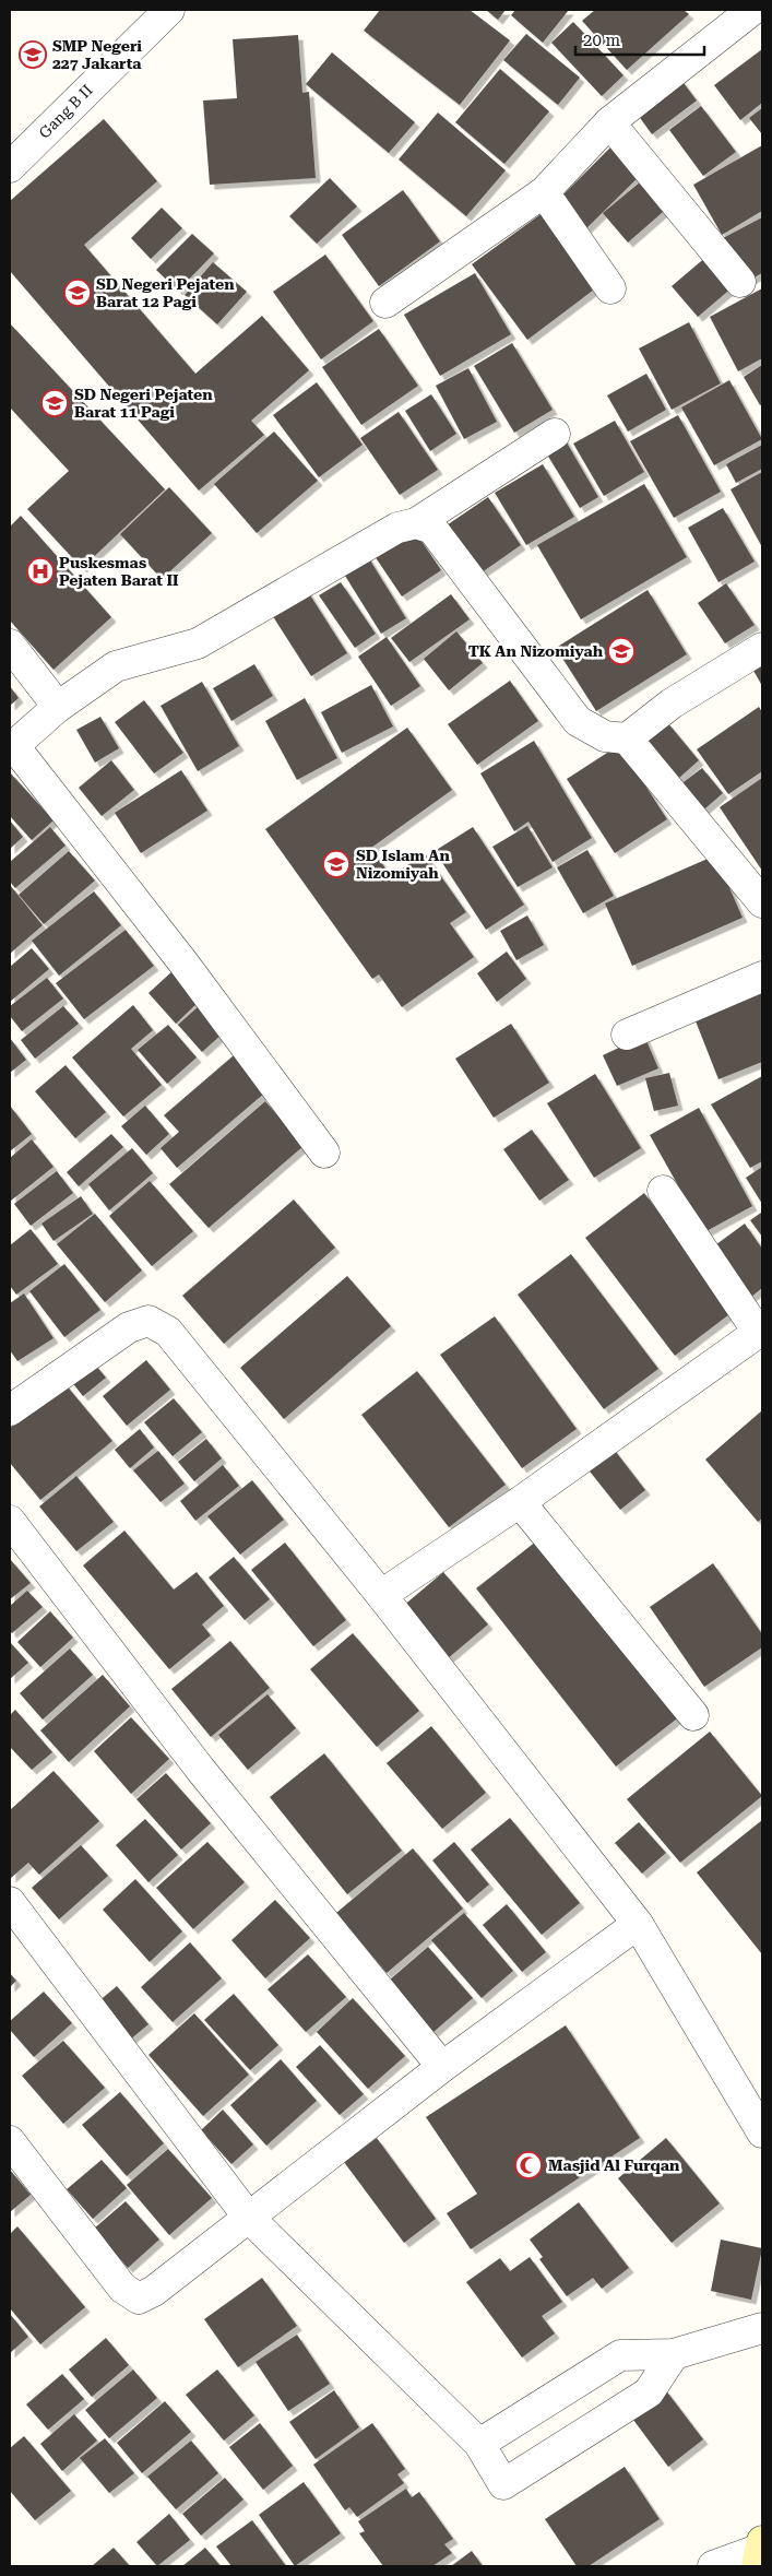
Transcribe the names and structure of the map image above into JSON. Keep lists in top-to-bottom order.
{
  "streets": {
    "street": ["Gang B II"]
  },
  "places": {
    "school or university": [
      "SMP Negeri 227 Jakarta",
      "SD Negeri Pejaten Barat 12 Pagi",
      "SD Negeri Pejaten Barat 11 Pagi",
      "TK An Nizomiyah",
      "SD Islam An Nizomiyah"
    ],
    "hospital": ["Puskesmas Pejaten Barat II"],
    "mosque": ["Masjid Al Furqan"]
  },
  "scale_bar": "20 m"
}
